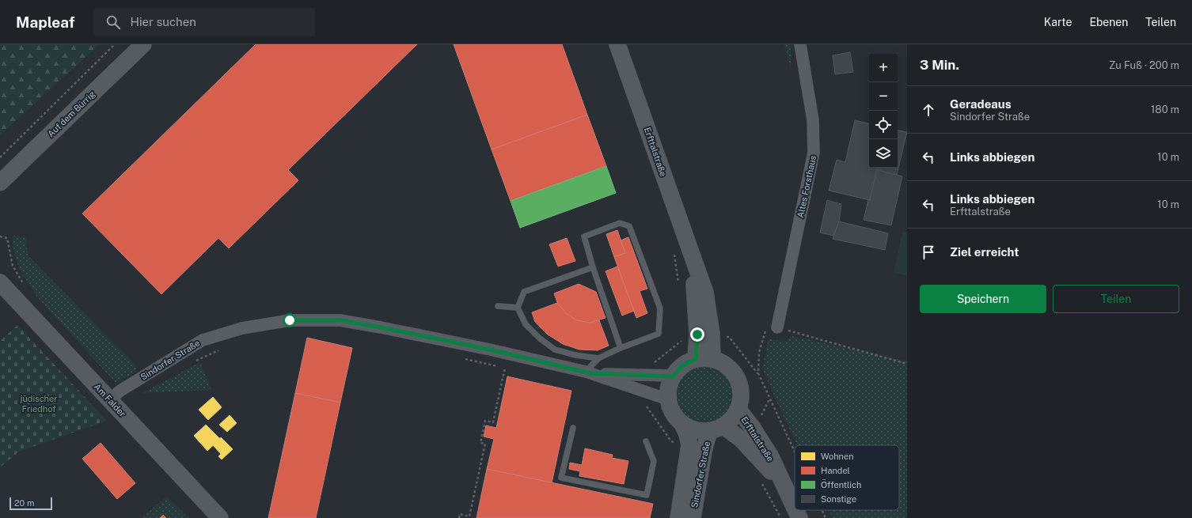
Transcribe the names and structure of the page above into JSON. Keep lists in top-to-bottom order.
{
  "streets": {
    "main road": [
      "Auf dem Bürrig",
      "Erfttalstraße",
      "Sindorfer Straße",
      "Am Falder"
    ],
    "street": ["Altes Forsthaus"]
  },
  "crossings": [
    ["Erfttalstraße", "Sindorfer Straße"],
    ["Sindorfer Straße", "Am Falder"]
  ],
  "parks": ["jüdischer Friedhof"],
  "legend": [
    "Wohnen",
    "Handel",
    "Öffentlich",
    "Sonstige"
  ],
  "scale_bar": "20 m",
  "page": {
    "header": "Mapleaf",
    "search": "Hier suchen",
    "nav": ["Karte", "Ebenen", "Teilen"],
    "heading": ["3 Min.", "Zu Fuß · 200 m"],
    "map_buttons": ["+", "−"],
    "list": [
      ["Geradeaus", "Sindorfer Straße", "180 m"],
      ["Links abbiegen", "10 m"],
      ["Links abbiegen", "Erfttalstraße", "10 m"],
      "Ziel erreicht"
    ],
    "buttons": ["Speichern", "Teilen"],
    "scale": "20 m"
  }
}
